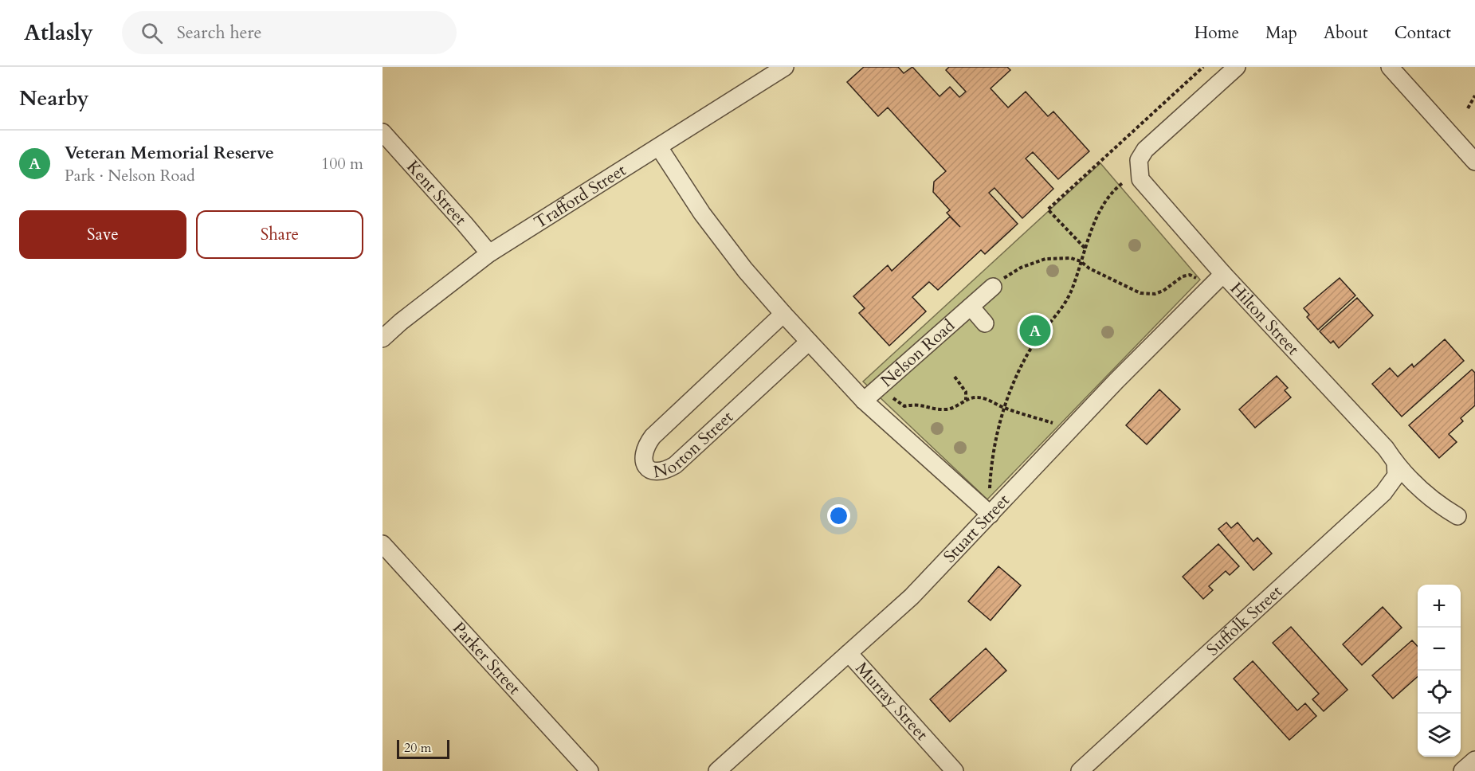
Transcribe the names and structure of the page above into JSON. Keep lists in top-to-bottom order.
{
  "streets": {
    "street": [
      "Kent Street",
      "Trafford Street",
      "Hilton Street",
      "Nelson Road",
      "Norton Street",
      "Stuart Street",
      "Suffolk Street",
      "Parker Street",
      "Murray Street"
    ]
  },
  "crossings": [
    ["Kent Street", "Trafford Street"],
    ["Hilton Street", "Stuart Street"],
    ["Hilton Street", "Suffolk Street"],
    ["Stuart Street", "Murray Street"]
  ],
  "scale_bar": "20 m",
  "page": {
    "header": "Atlasly",
    "search": "Search here",
    "nav": [
      "Home",
      "Map",
      "About",
      "Contact"
    ],
    "heading": "Nearby",
    "list": [
      {
        "mark": "A",
        "name": "Veteran Memorial Reserve",
        "note": "Park · Nelson Road",
        "value": "100 m"
      }
    ],
    "buttons": ["Save", "Share"],
    "pins": "A",
    "map_buttons": ["+", "−"],
    "scale": "20 m"
  }
}
